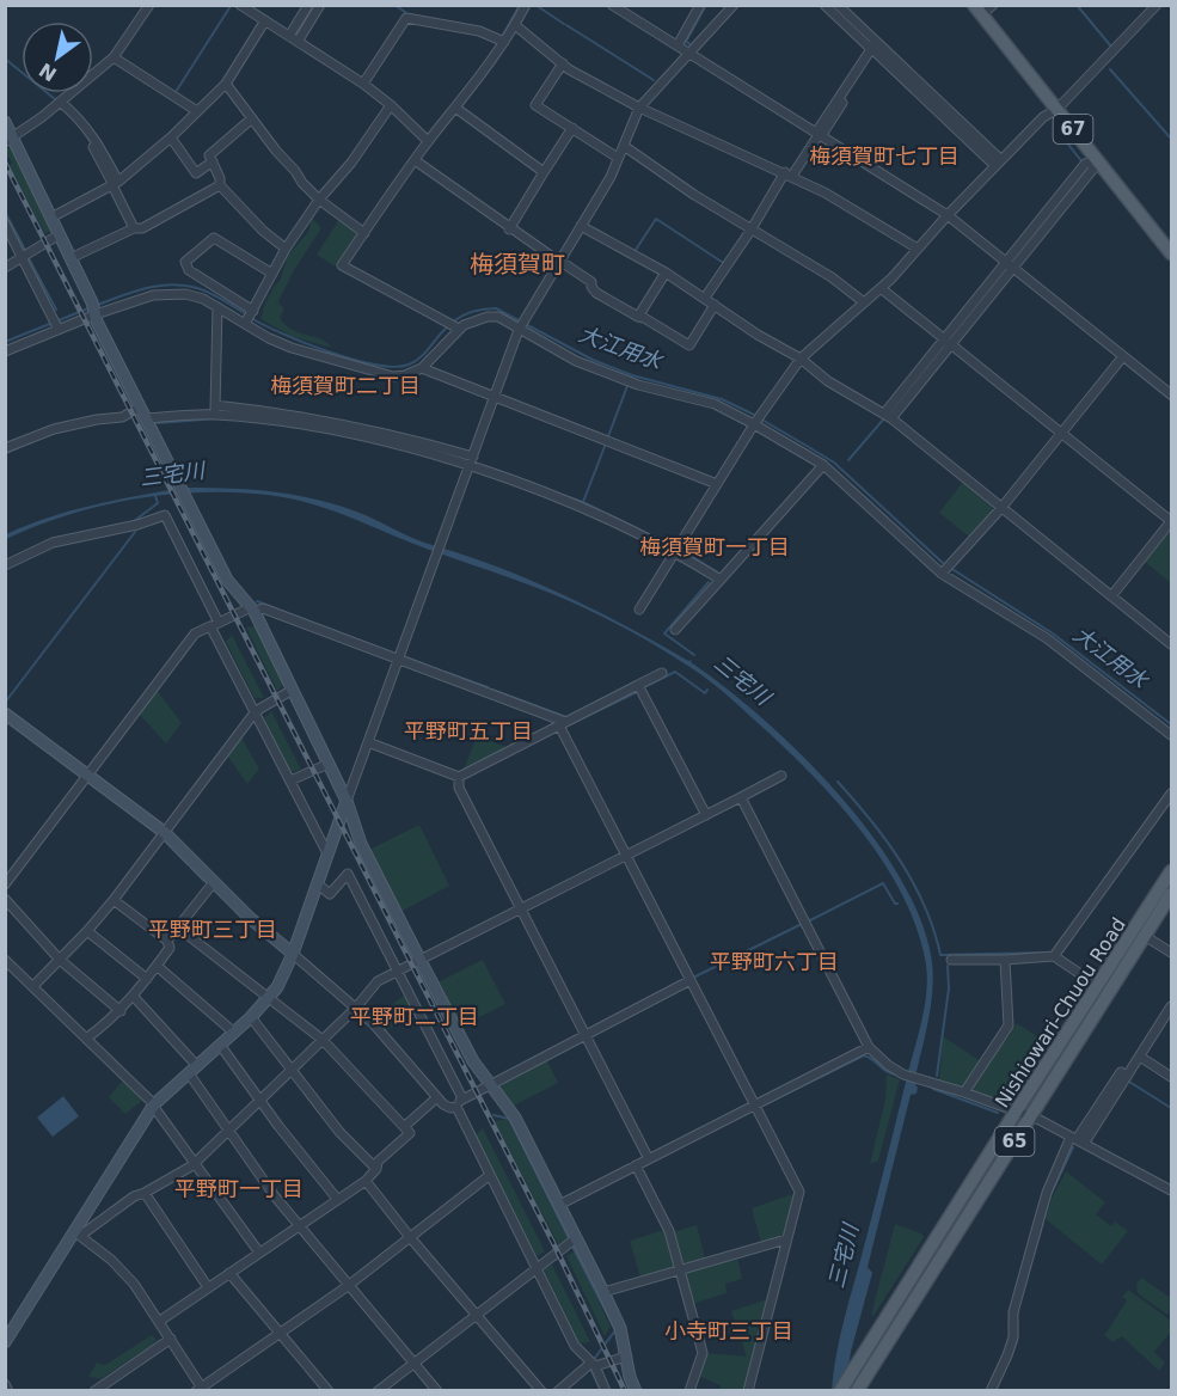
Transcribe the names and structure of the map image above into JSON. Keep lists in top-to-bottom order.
{
  "streets": {
    "main road": ["67", "Nishiowari-Chuou Road", "65"]
  },
  "districts": [
    "梅須賀町七丁目",
    "梅須賀町",
    "梅須賀町二丁目",
    "梅須賀町一丁目",
    "平野町五丁目",
    "平野町三丁目",
    "平野町六丁目",
    "平野町二丁目",
    "平野町一丁目",
    "小寺町三丁目"
  ],
  "water": ["大江用水", "三宅川"],
  "north": "bottom left"
}
